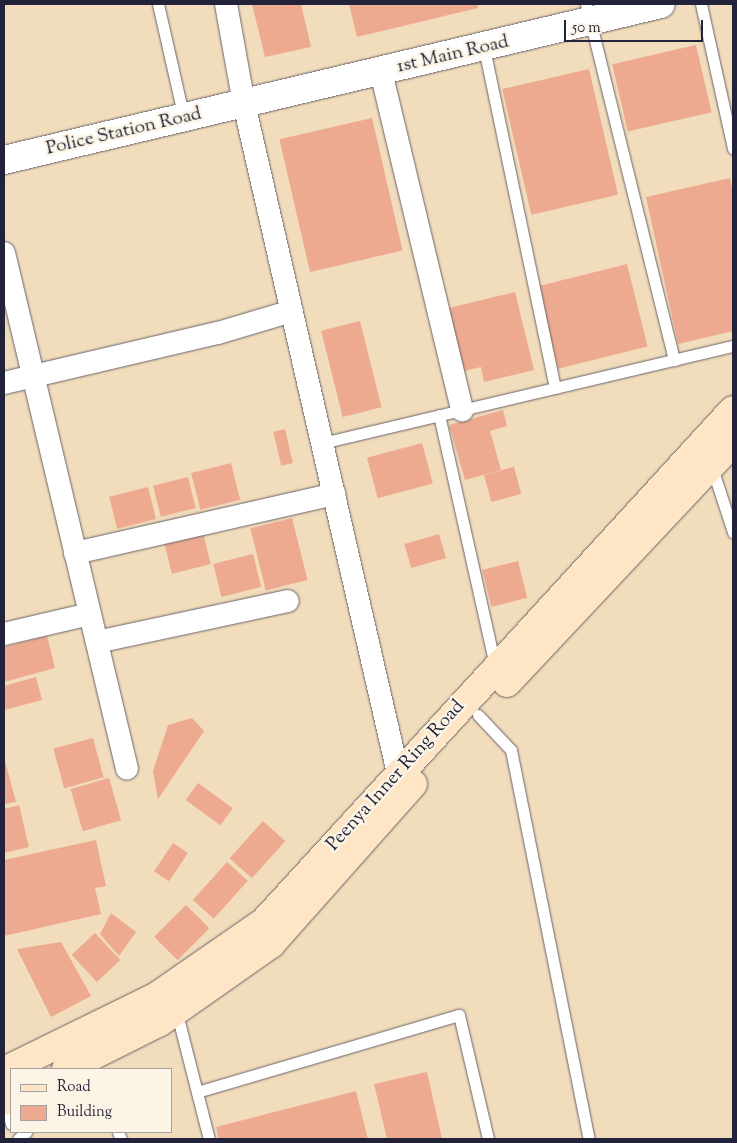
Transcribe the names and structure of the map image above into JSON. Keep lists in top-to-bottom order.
{
  "streets": {
    "main road": ["Peenya Inner Ring Road"],
    "street": ["1st Main Road", "Police Station Road"]
  },
  "crossings": [
    ["1st Main Road", "Police Station Road"]
  ],
  "legend": ["Road", "Building"],
  "scale_bar": "50 m"
}
